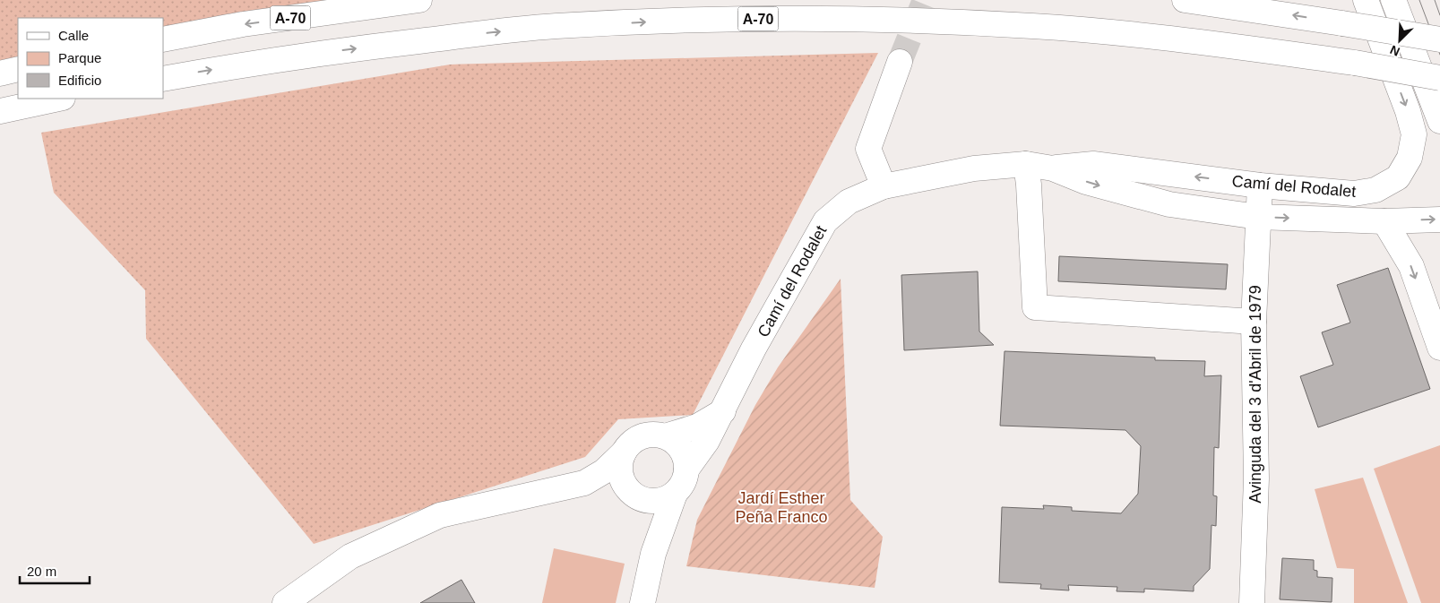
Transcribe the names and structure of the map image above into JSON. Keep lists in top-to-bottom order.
{
  "streets": {
    "main road": ["A-70", "Camí del Rodalet", "Avinguda del 3 d'Abril de 1979"]
  },
  "crossings": [
    ["Camí del Rodalet", "Avinguda del 3 d'Abril de 1979"]
  ],
  "parks": ["Jardí Esther Peña Franco"],
  "legend": ["Calle", "Parque", "Edificio"],
  "scale_bar": "20 m",
  "north": "bottom left"
}
